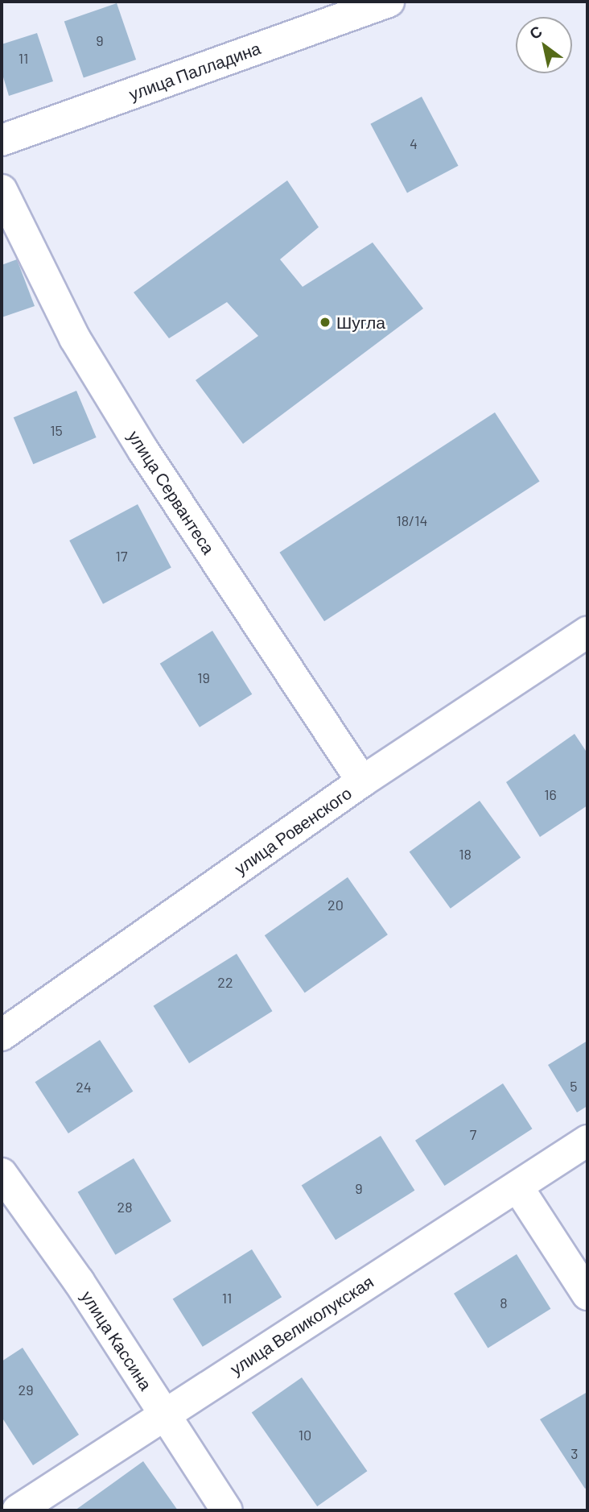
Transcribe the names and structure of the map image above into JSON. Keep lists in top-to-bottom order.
{
  "streets": {
    "street": [
      "улица Палладина",
      "улица Сервантеса",
      "улица Ровенского",
      "улица Великолукская",
      "улица Кассина"
    ]
  },
  "crossings": [
    ["улица Сервантеса", "улица Ровенского"],
    ["улица Великолукская", "улица Кассина"]
  ],
  "places": ["Шугла"],
  "house_numbers": [
    "9",
    "11",
    "4",
    "15",
    "18/14",
    "17",
    "19",
    "16",
    "18",
    "20",
    "22",
    "5",
    "24",
    "7",
    "9",
    "28",
    "11",
    "8",
    "29",
    "10",
    "3"
  ],
  "north": "top left"
}
